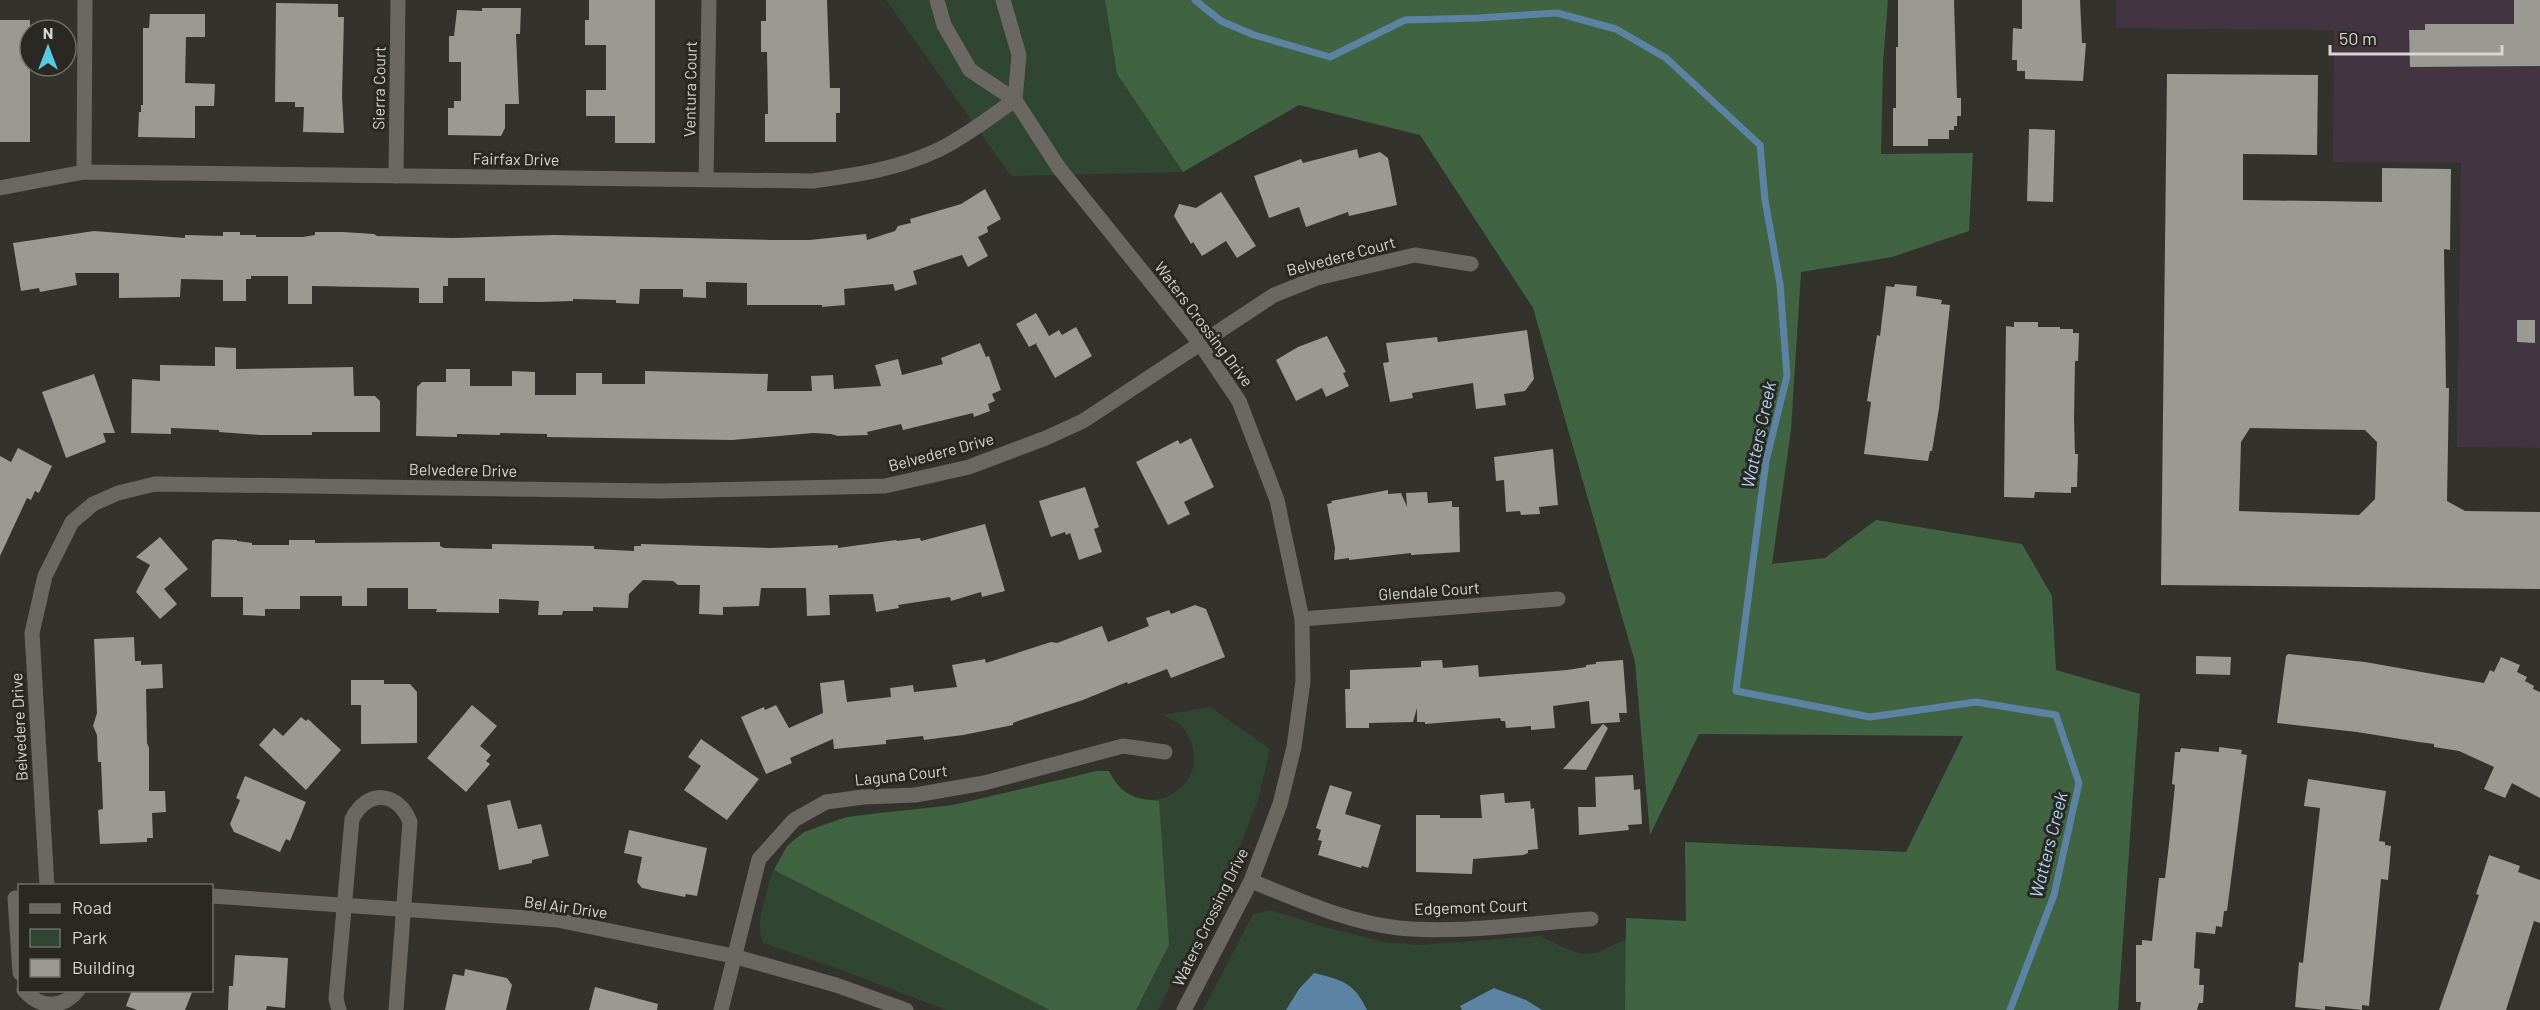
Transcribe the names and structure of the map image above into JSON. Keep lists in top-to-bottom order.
{
  "streets": {
    "street": [
      "Sierra Court",
      "Ventura Court",
      "Fairfax Drive",
      "Belvedere Court",
      "Waters Crossing Drive",
      "Belvedere Drive",
      "Glendale Court",
      "Laguna Court",
      "Bel Air Drive",
      "Edgemont Court"
    ]
  },
  "crossings": [
    ["Sierra Court", "Fairfax Drive"],
    ["Ventura Court", "Fairfax Drive"],
    ["Fairfax Drive", "Waters Crossing Drive"],
    ["Belvedere Court", "Waters Crossing Drive"],
    ["Belvedere Court", "Belvedere Drive"],
    ["Waters Crossing Drive", "Belvedere Drive"],
    ["Waters Crossing Drive", "Glendale Court"],
    ["Waters Crossing Drive", "Edgemont Court"],
    ["Laguna Court", "Bel Air Drive"]
  ],
  "water": ["Watters Creek"],
  "legend": ["Road", "Park", "Building"],
  "scale_bar": "50 m",
  "north": "top"
}
